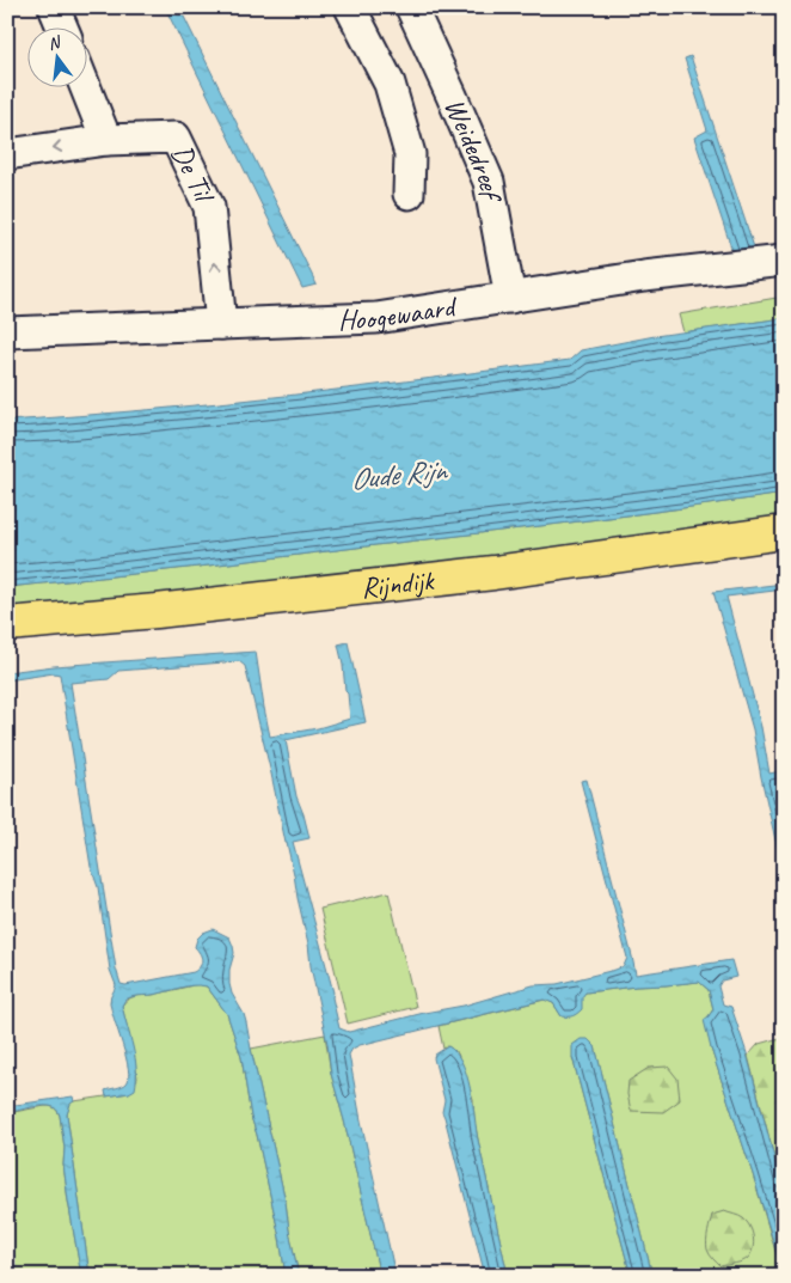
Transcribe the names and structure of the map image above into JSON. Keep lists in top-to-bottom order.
{
  "streets": {
    "main road": ["Rijndijk"],
    "street": ["Weidedreef", "De Til", "Hoogewaard"]
  },
  "crossings": [
    ["Weidedreef", "Hoogewaard"],
    ["De Til", "Hoogewaard"]
  ],
  "one_way": ["De Til"],
  "water": ["Oude Rijn"],
  "north": "top"
}
